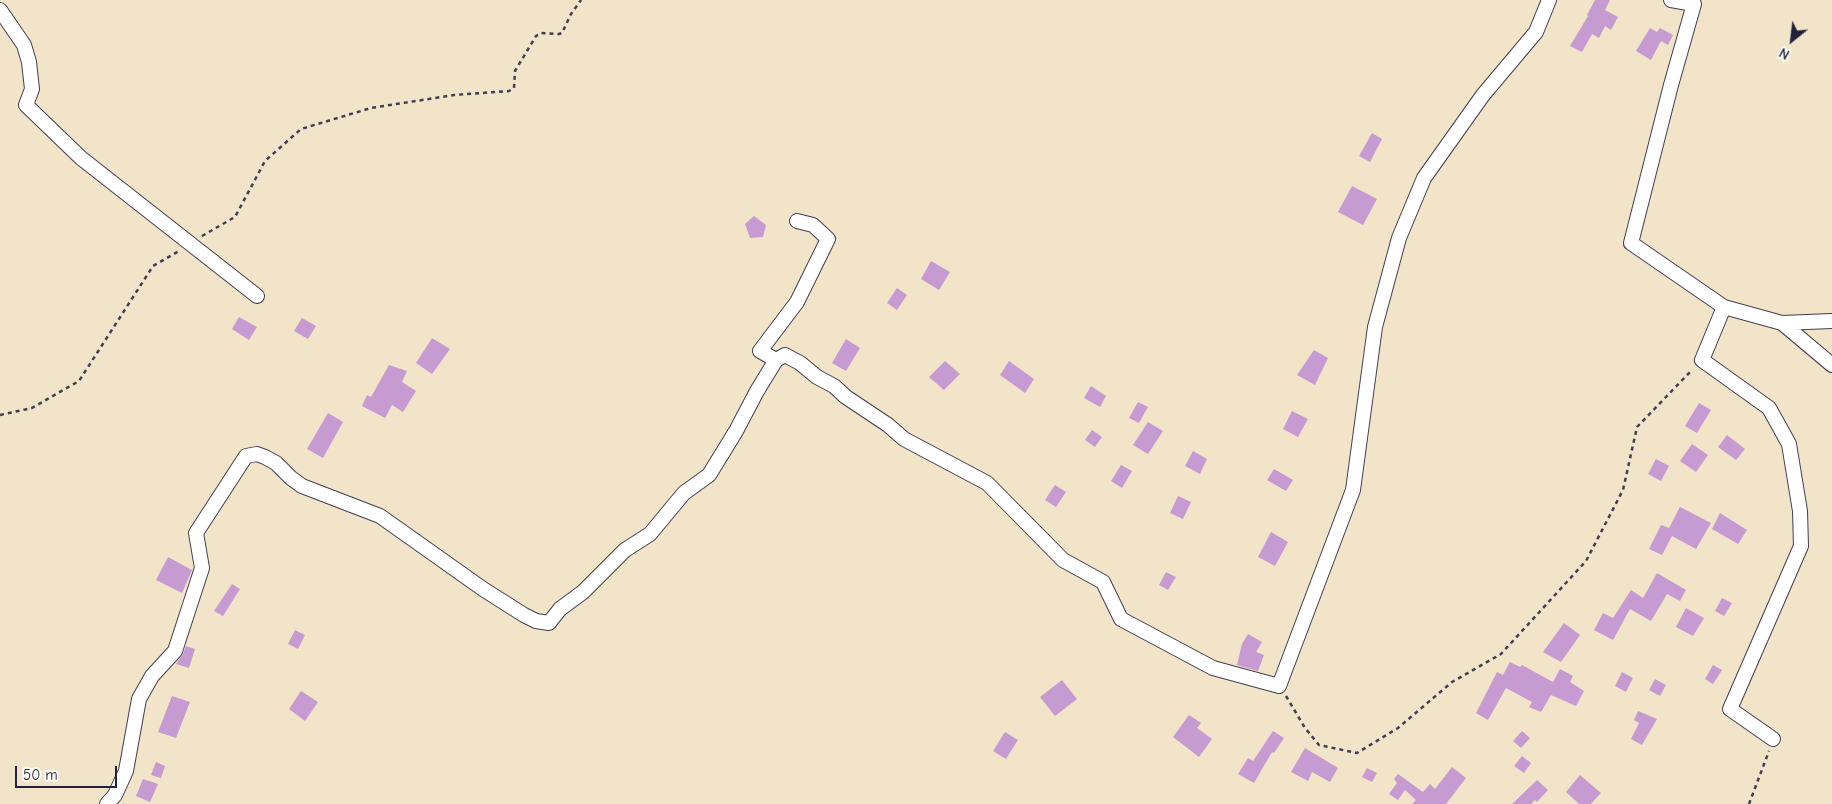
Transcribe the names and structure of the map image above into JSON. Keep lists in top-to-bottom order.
{
  "scale_bar": "50 m",
  "north": "bottom left"
}
